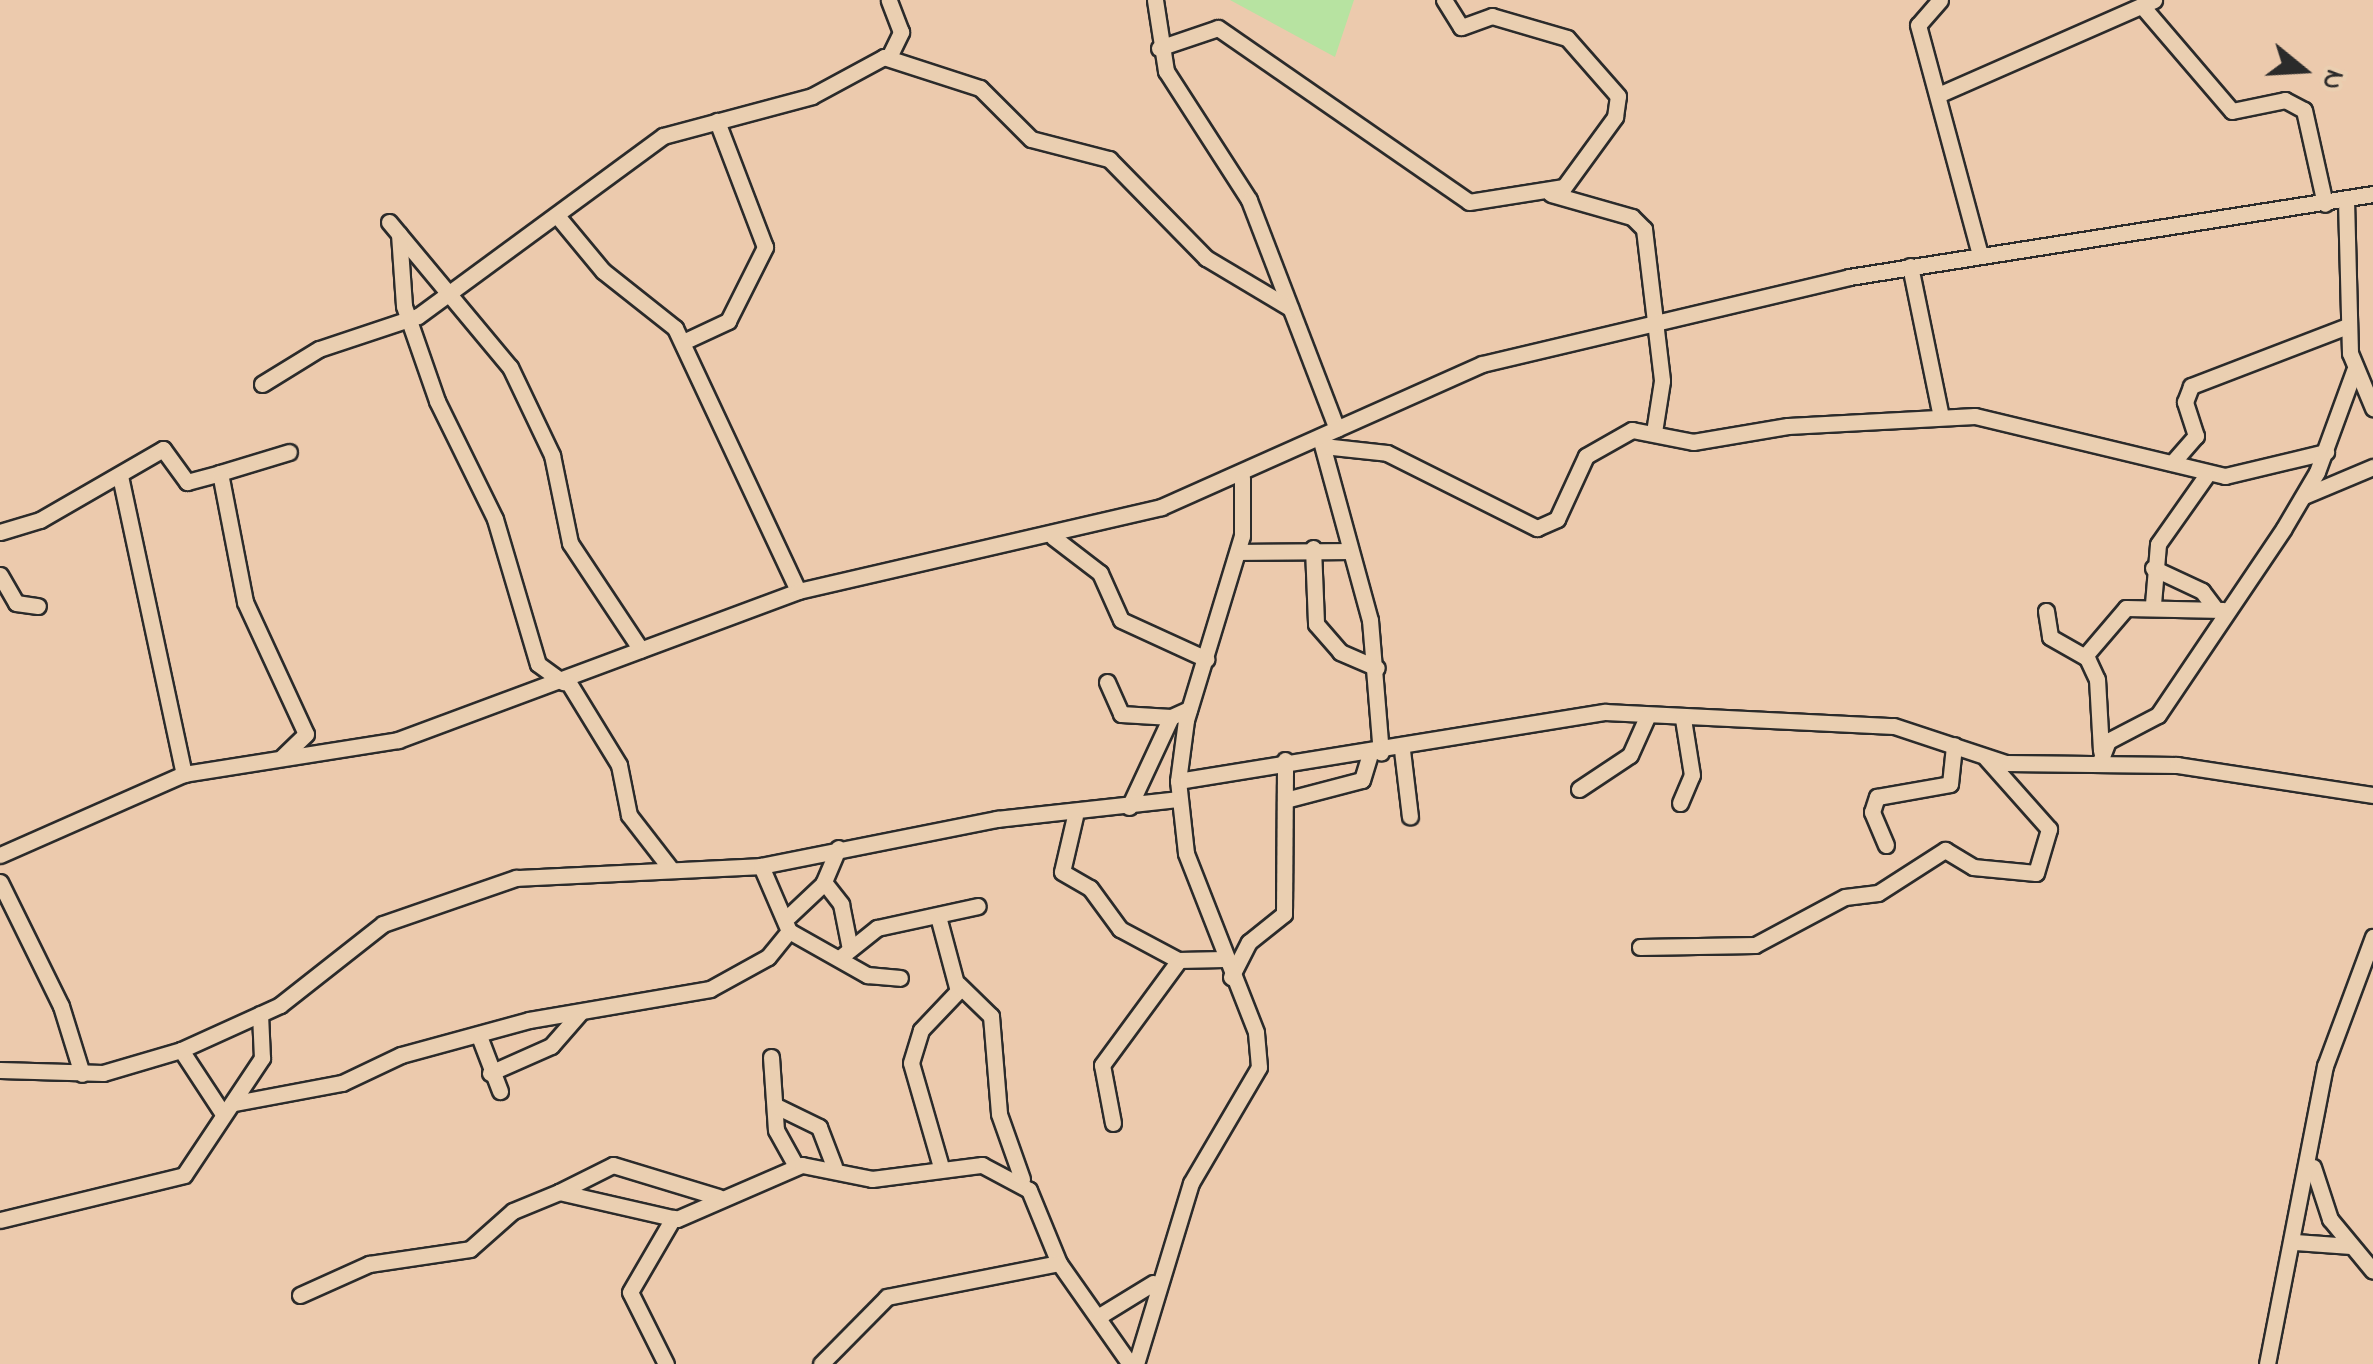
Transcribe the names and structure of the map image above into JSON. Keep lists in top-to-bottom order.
{
  "north": "right"
}
